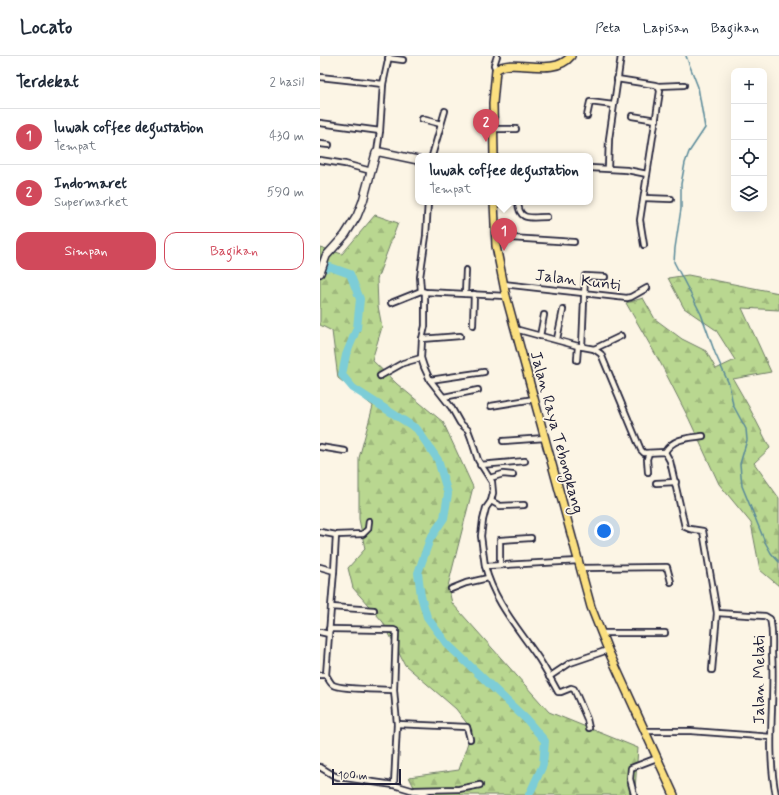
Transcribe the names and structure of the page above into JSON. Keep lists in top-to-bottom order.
{
  "streets": {
    "main road": ["Jalan Raya Tebongkang"],
    "street": ["Jalan Kunti", "Jalan Melati"]
  },
  "crossings": [
    ["Jalan Kunti", "Jalan Raya Tebongkang"]
  ],
  "scale_bar": "100 m",
  "page": {
    "header": "Locato",
    "nav": ["Peta", "Lapisan", "Bagikan"],
    "heading": ["Terdekat", "2 hasil"],
    "map_buttons": ["+", "−"],
    "list": [
      {
        "mark": "1",
        "name": "luwak coffee degustation",
        "note": "Tempat",
        "value": "430 m"
      },
      {
        "mark": "2",
        "name": "Indomaret",
        "note": "Supermarket",
        "value": "590 m"
      }
    ],
    "pins": ["2", "1"],
    "popup": ["luwak coffee degustation", "Tempat"],
    "buttons": ["Simpan", "Bagikan"],
    "scale": "100 m"
  }
}
